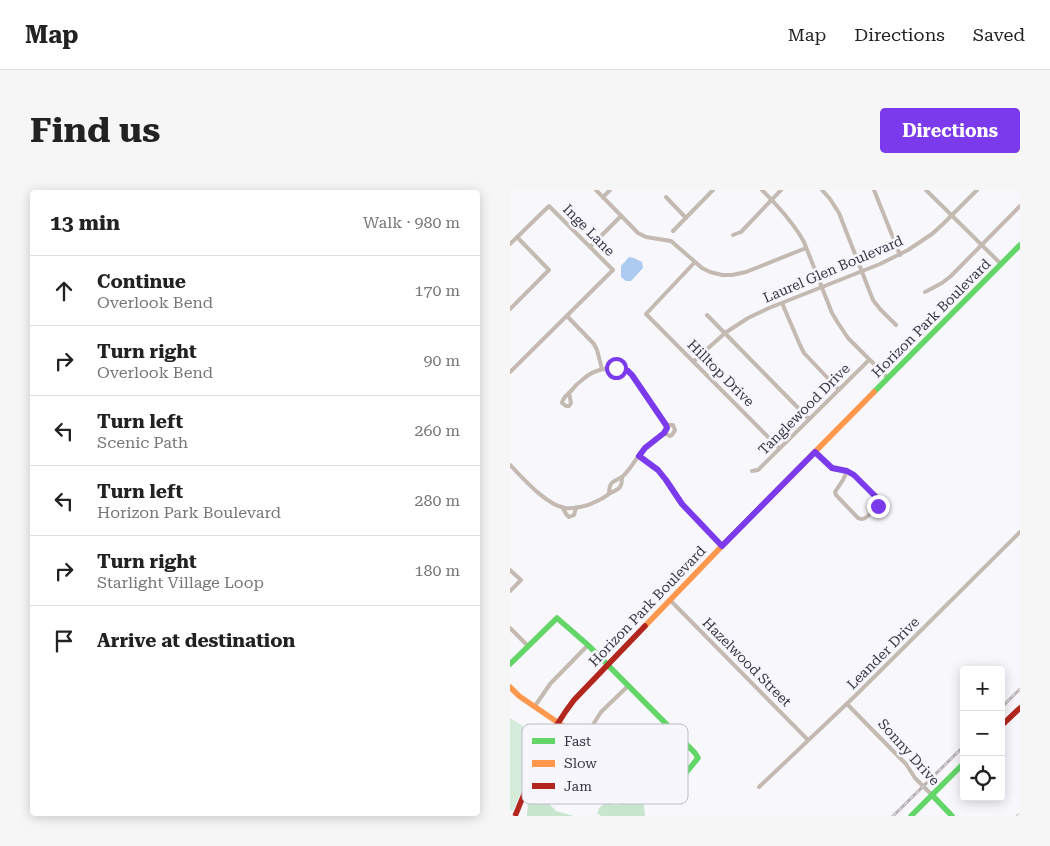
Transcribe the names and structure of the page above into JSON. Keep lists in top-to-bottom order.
{
  "streets": {
    "street": [
      "Inge Lane",
      "Laurel Glen Boulevard",
      "Horizon Park Boulevard",
      "Hilltop Drive",
      "Tanglewood Drive",
      "Leander Drive",
      "Hazelwood Street",
      "Sonny Drive"
    ]
  },
  "crossings": [
    ["Laurel Glen Boulevard", "Hilltop Drive"],
    ["Horizon Park Boulevard", "Hazelwood Street"],
    ["Hilltop Drive", "Tanglewood Drive"],
    ["Leander Drive", "Hazelwood Street"],
    ["Leander Drive", "Sonny Drive"]
  ],
  "legend": ["Fast", "Slow", "Jam"],
  "page": {
    "header": "Map",
    "nav": ["Map", "Directions", "Saved"],
    "buttons": "Directions",
    "title": "Find us",
    "heading": ["13 min", "Walk · 980 m"],
    "list": [
      ["Continue", "Overlook Bend", "170 m"],
      ["Turn right", "Overlook Bend", "90 m"],
      ["Turn left", "Scenic Path", "260 m"],
      ["Turn left", "Horizon Park Boulevard", "280 m"],
      ["Turn right", "Starlight Village Loop", "180 m"],
      "Arrive at destination"
    ],
    "map_buttons": ["+", "−"]
  }
}
